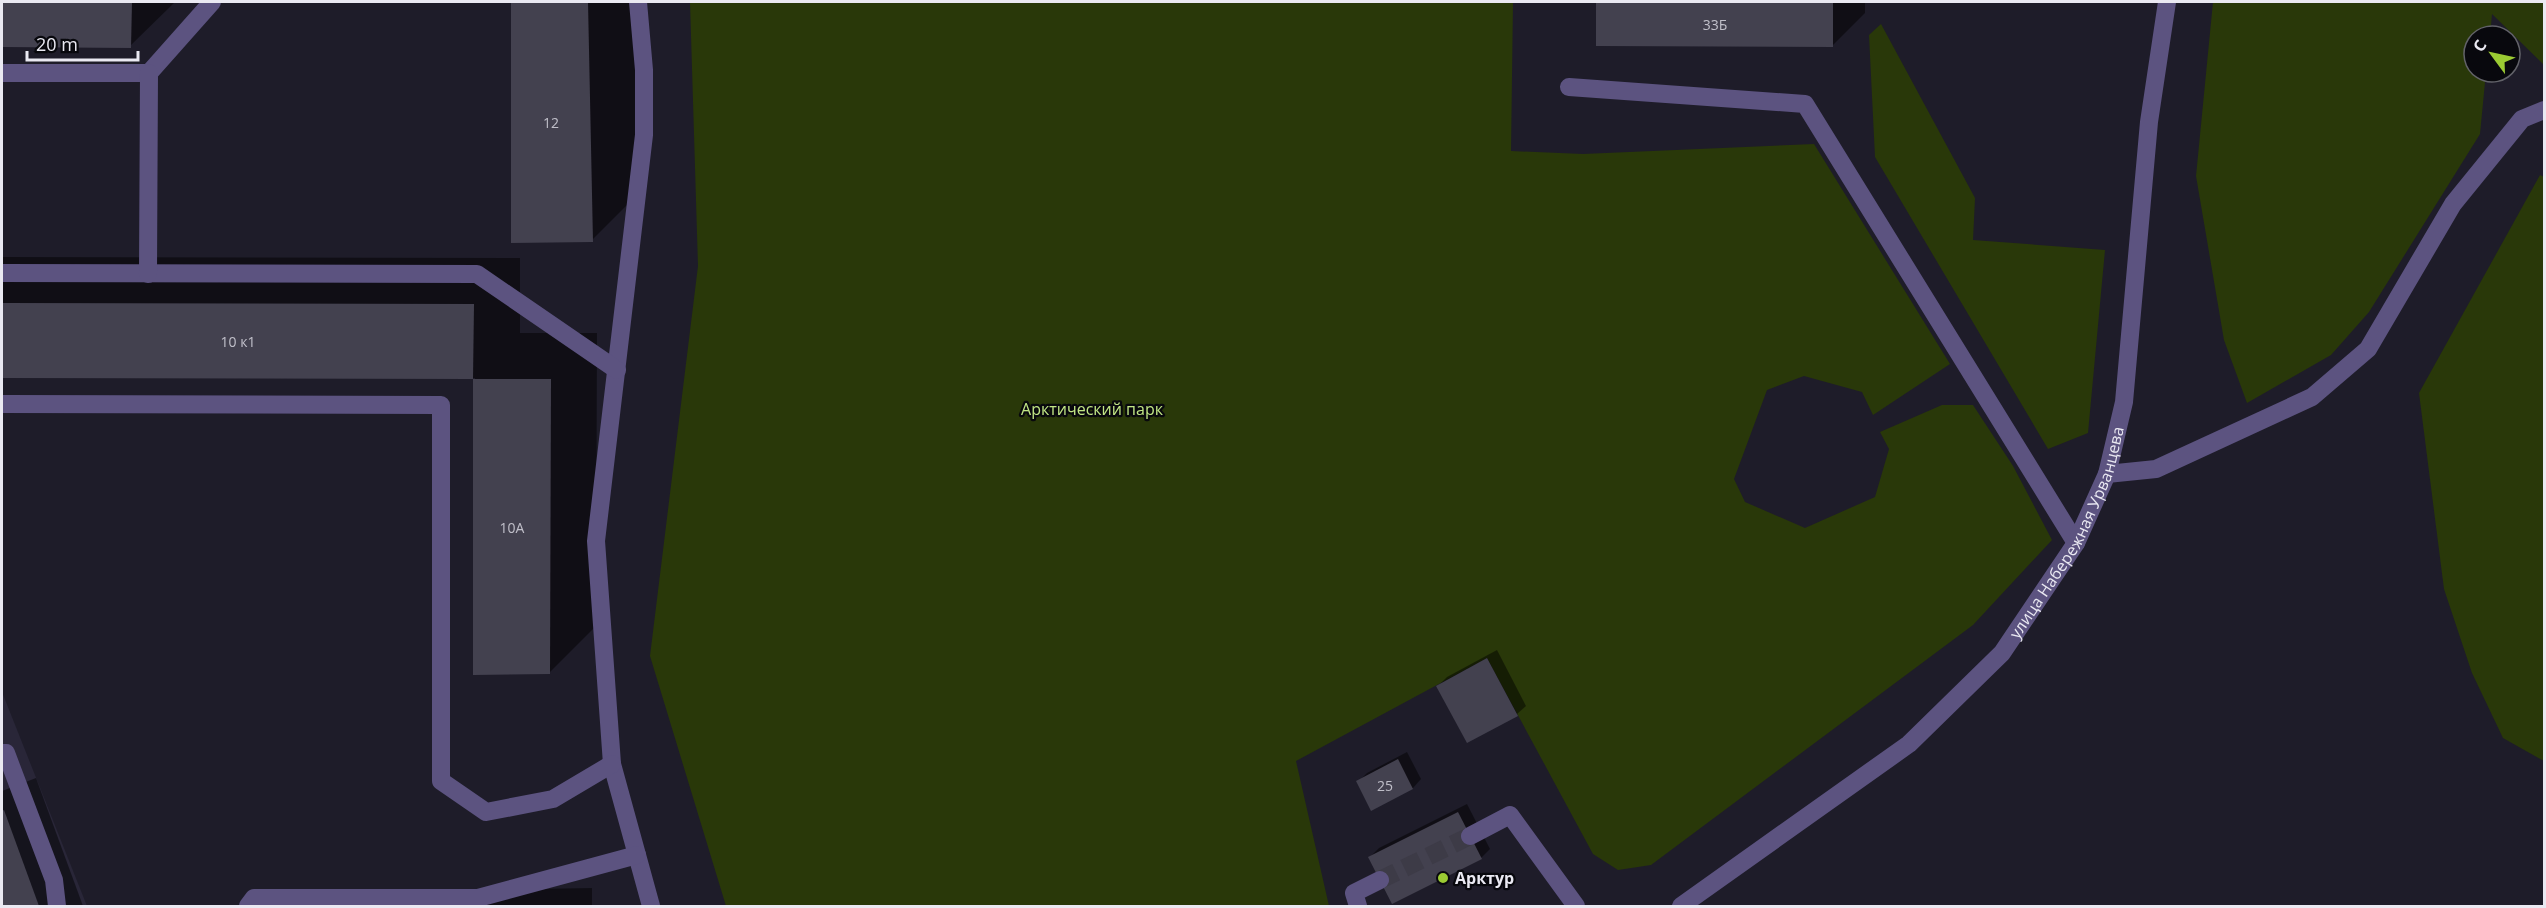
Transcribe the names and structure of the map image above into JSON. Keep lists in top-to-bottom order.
{
  "streets": {
    "street": ["улица Набережная Урванцева"]
  },
  "parks": ["Арктический парк"],
  "places": ["Арктур"],
  "house_numbers": [
    "33Б",
    "12",
    "10 к1",
    "10А",
    "25"
  ],
  "scale_bar": "20 m",
  "north": "top left"
}
